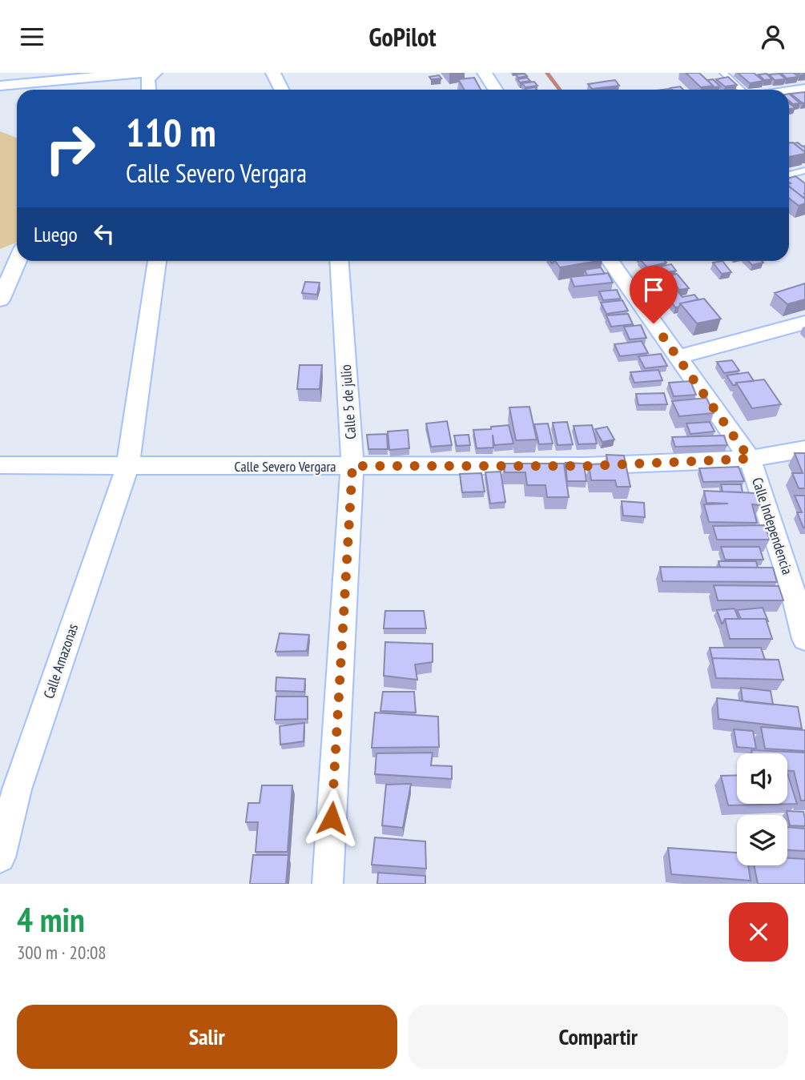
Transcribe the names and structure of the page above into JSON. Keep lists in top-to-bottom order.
{
  "streets": {
    "street": [
      "Calle 5 de julio",
      "Calle Severo Vergara",
      "Calle Independencia",
      "Calle Amazonas"
    ]
  },
  "crossings": [
    ["Calle 5 de julio", "Calle Severo Vergara"],
    ["Calle Severo Vergara", "Calle Independencia"],
    ["Calle Severo Vergara", "Calle Amazonas"]
  ],
  "page": {
    "header": "GoPilot",
    "turn": ["110 m", "Calle Severo Vergara"],
    "then": "Luego",
    "heading": ["4 min", "300 m · 20:08"],
    "buttons": ["Salir", "Compartir"]
  }
}
